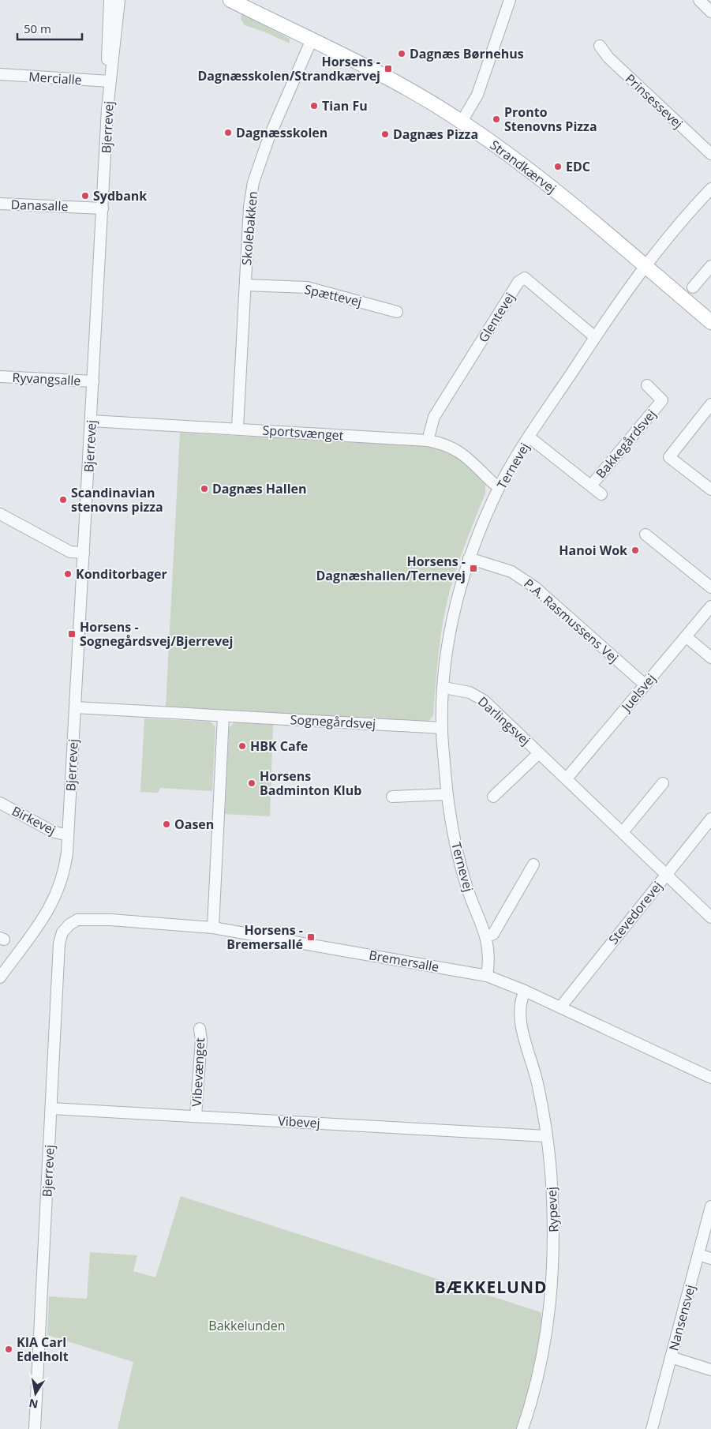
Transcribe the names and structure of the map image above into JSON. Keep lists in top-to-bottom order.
{
  "streets": {
    "main road": ["Strandkærvej"],
    "street": [
      "Mercialle",
      "Prinsessevej",
      "Bjerrevej",
      "Danasalle",
      "Skolebakken",
      "Spættevej",
      "Glentevej",
      "Ryvangsalle",
      "Sportsvænget",
      "Bakkegårdsvej",
      "Ternevej",
      "P.A. Rasmussens Vej",
      "Juelsvej",
      "Darlingsvej",
      "Sognegårdsvej",
      "Birkevej",
      "Stevedorevej",
      "Bremersalle",
      "Vibevænget",
      "Vibevej",
      "Rypevej",
      "Nansensvej"
    ]
  },
  "crossings": [
    ["Mercialle", "Bjerrevej"],
    ["Bjerrevej", "Danasalle"],
    ["Bjerrevej", "Ryvangsalle"],
    ["Bjerrevej", "Sportsvænget"],
    ["Bjerrevej", "Sognegårdsvej"],
    ["Bjerrevej", "Birkevej"],
    ["Bjerrevej", "Bremersalle"],
    ["Bjerrevej", "Vibevej"],
    ["Strandkærvej", "Skolebakken"],
    ["Strandkærvej", "Ternevej"],
    ["Skolebakken", "Spættevej"],
    ["Skolebakken", "Sportsvænget"],
    ["Glentevej", "Sportsvænget"],
    ["Glentevej", "Ternevej"],
    ["Sportsvænget", "Ternevej"],
    ["Bakkegårdsvej", "Ternevej"],
    ["Ternevej", "P.A. Rasmussens Vej"],
    ["Ternevej", "Darlingsvej"],
    ["Ternevej", "Sognegårdsvej"],
    ["Ternevej", "Bremersalle"],
    ["P.A. Rasmussens Vej", "Juelsvej"],
    ["Juelsvej", "Darlingsvej"],
    ["Darlingsvej", "Stevedorevej"],
    ["Stevedorevej", "Bremersalle"],
    ["Bremersalle", "Rypevej"],
    ["Vibevænget", "Vibevej"],
    ["Vibevej", "Rypevej"]
  ],
  "districts": ["BÆKKELUND"],
  "parks": ["Bakkelunden"],
  "places": {
    "other": [
      "Dagnæs Børnehus",
      "Tian Fu",
      "Pronto Stenovns Pizza",
      "Dagnæsskolen",
      "Dagnæs Pizza",
      "EDC",
      "Sydbank",
      "Dagnæs Hallen",
      "Scandinavian stenovns pizza",
      "Hanoi Wok",
      "Konditorbager",
      "HBK Cafe",
      "Horsens Badminton Klub",
      "Oasen",
      "KIA Carl Edelholt"
    ],
    "transit": [
      "Horsens - Dagnæsskolen/Strandkærvej",
      "Horsens - Dagnæshallen/Ternevej",
      "Horsens - Sognegårdsvej/Bjerrevej",
      "Horsens - Bremersallé"
    ]
  },
  "scale_bar": "50 m",
  "north": "bottom"
}
